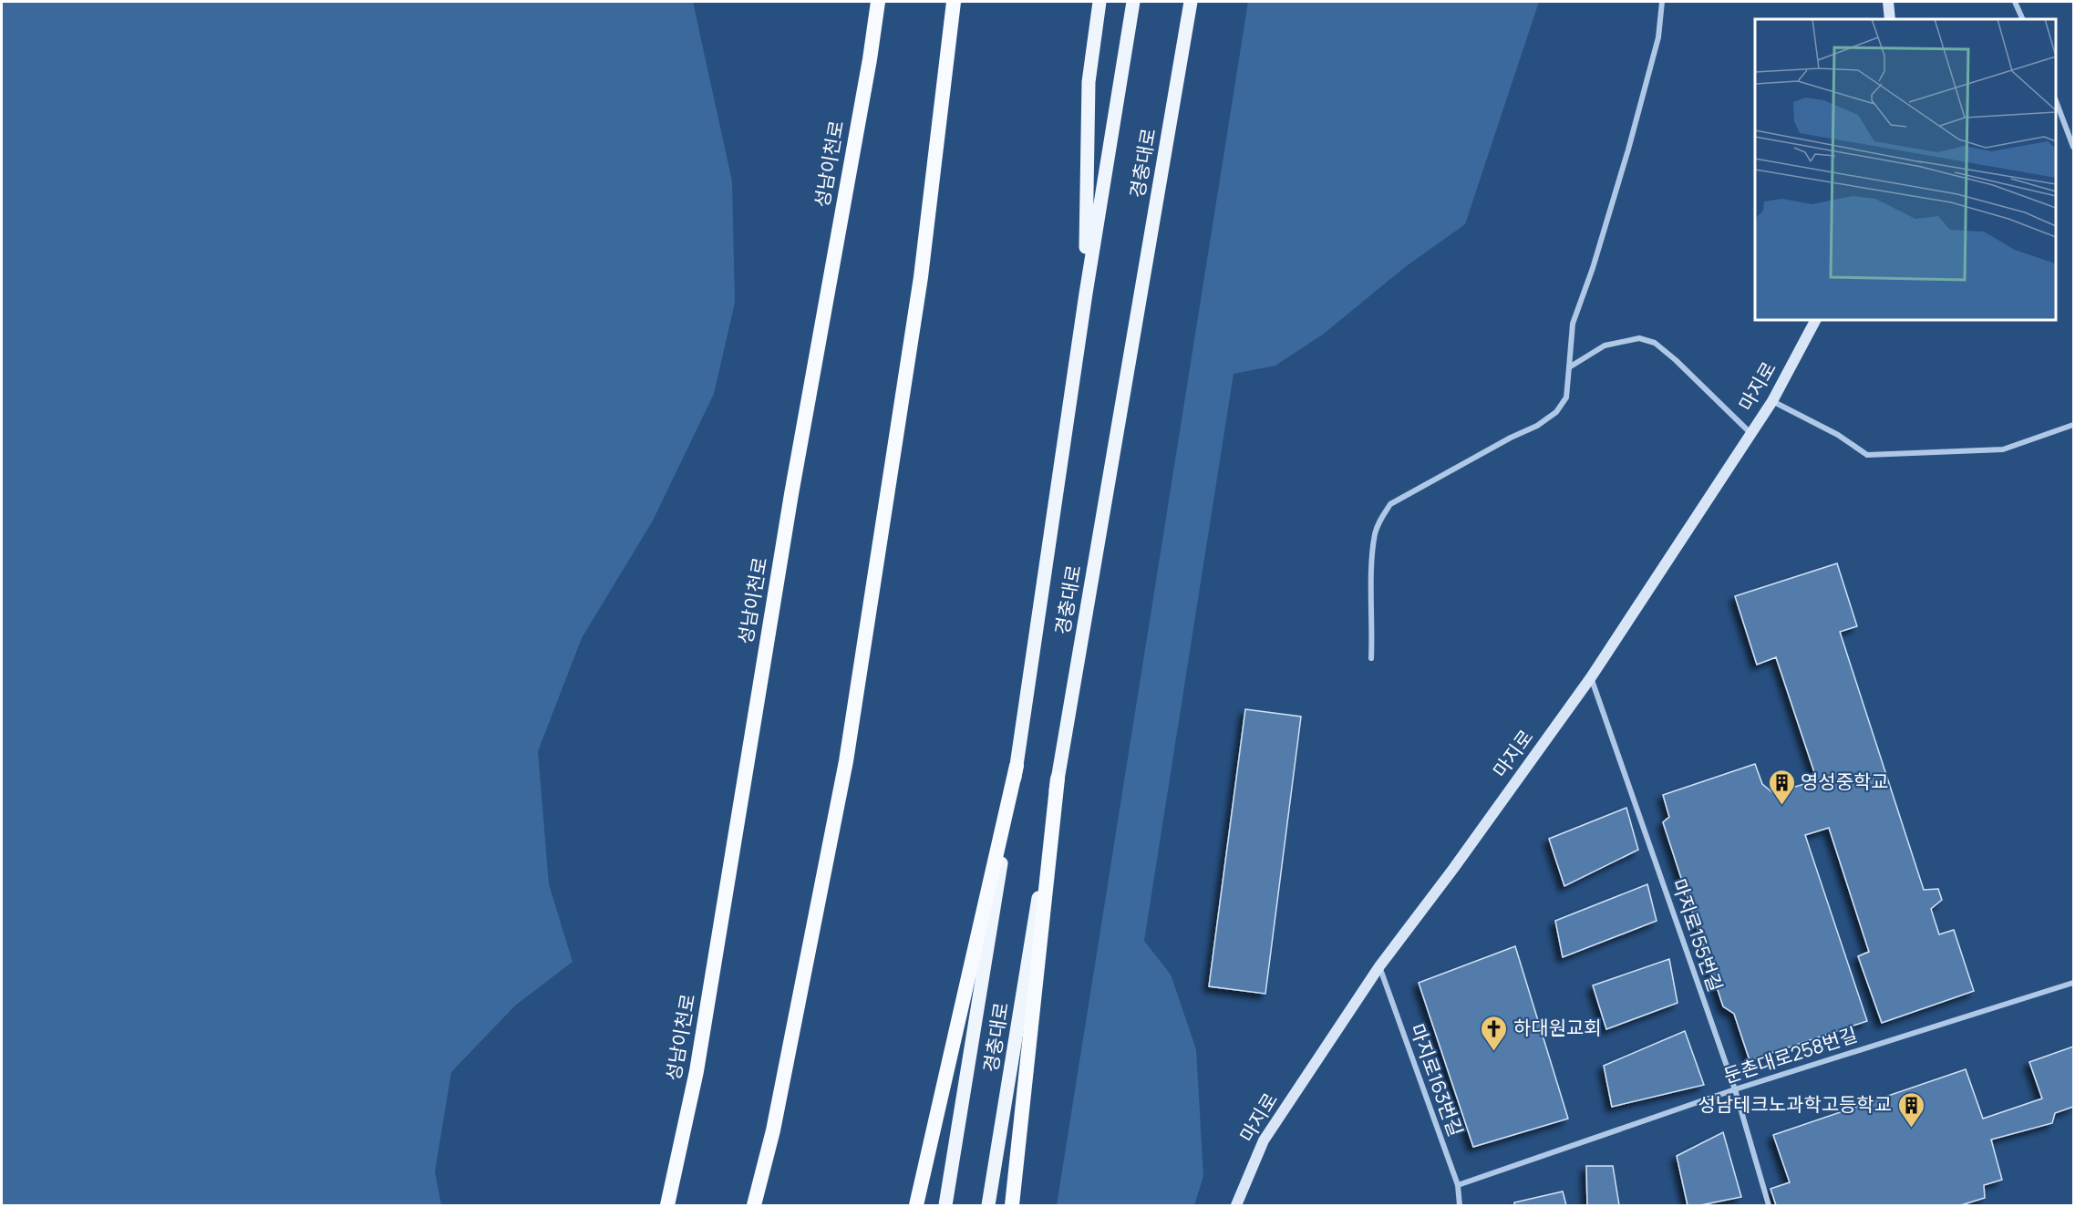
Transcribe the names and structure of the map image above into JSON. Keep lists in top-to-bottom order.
{
  "streets": {
    "highway": ["성남이천로"],
    "main road": ["경충대로", "마지로"],
    "street": ["마지로155번길", "둔촌대로258번길", "마지로163번길"]
  },
  "crossings": [
    ["마지로", "마지로155번길"],
    ["마지로", "마지로163번길"],
    ["마지로155번길", "둔촌대로258번길"],
    ["둔촌대로258번길", "마지로163번길"]
  ],
  "places": {
    "building": ["영성중학교", "성남테크노과학고등학교"],
    "church": ["하대원교회"]
  }
}
